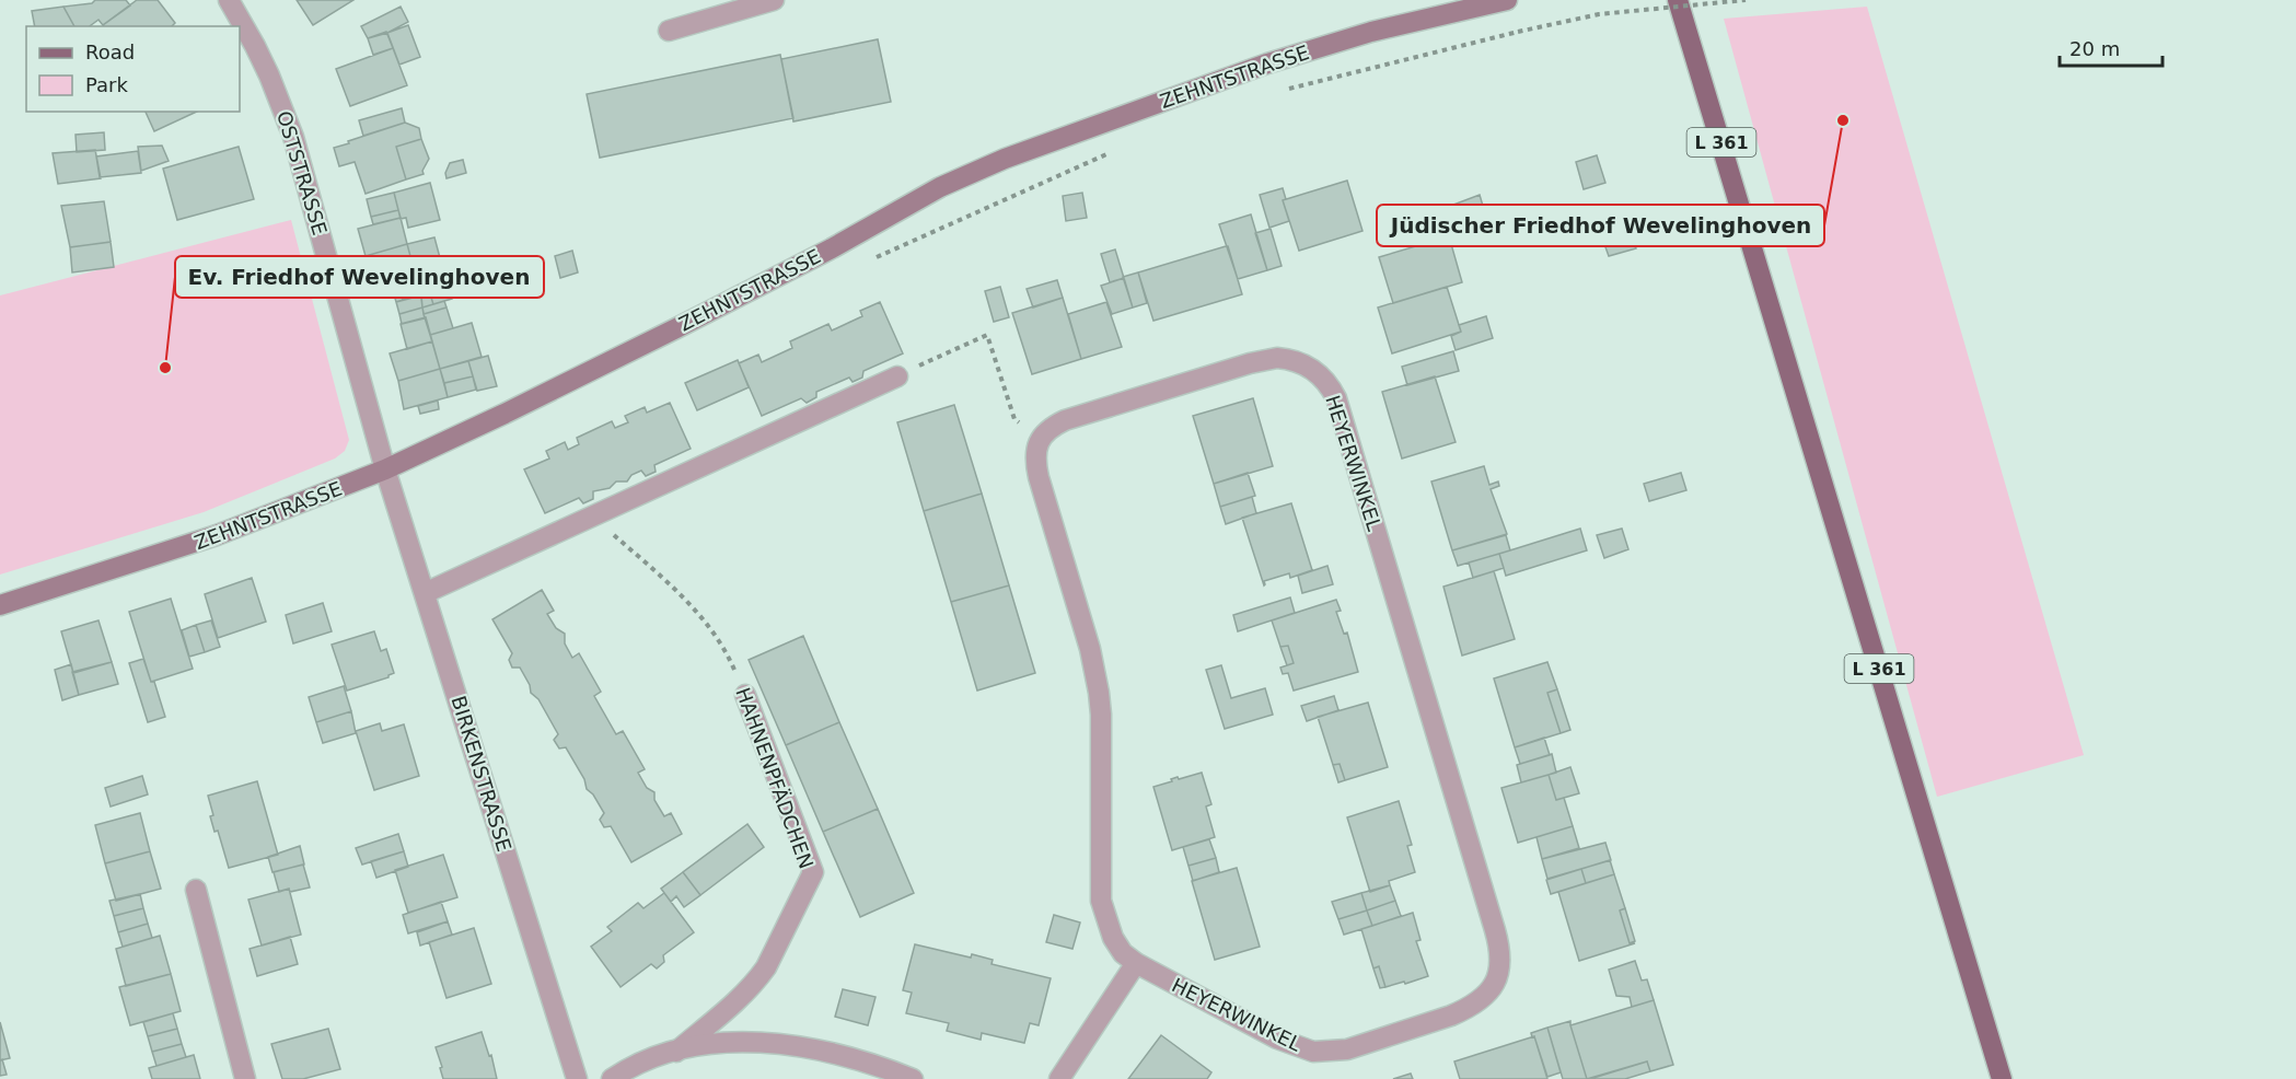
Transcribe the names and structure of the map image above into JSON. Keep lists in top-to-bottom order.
{
  "streets": {
    "main road": ["ZEHNTSTRASSE", "L 361"],
    "street": [
      "OSTSTRASSE",
      "HEYERWINKEL",
      "BIRKENSTRASSE",
      "HAHNENPFÄDCHEN"
    ]
  },
  "crossings": [
    ["ZEHNTSTRASSE", "OSTSTRASSE"],
    ["ZEHNTSTRASSE", "BIRKENSTRASSE"],
    ["OSTSTRASSE", "BIRKENSTRASSE"]
  ],
  "places": ["Jüdischer Friedhof Wevelinghoven", "Ev. Friedhof Wevelinghoven"],
  "legend": ["Road", "Park"],
  "scale_bar": "20 m"
}
